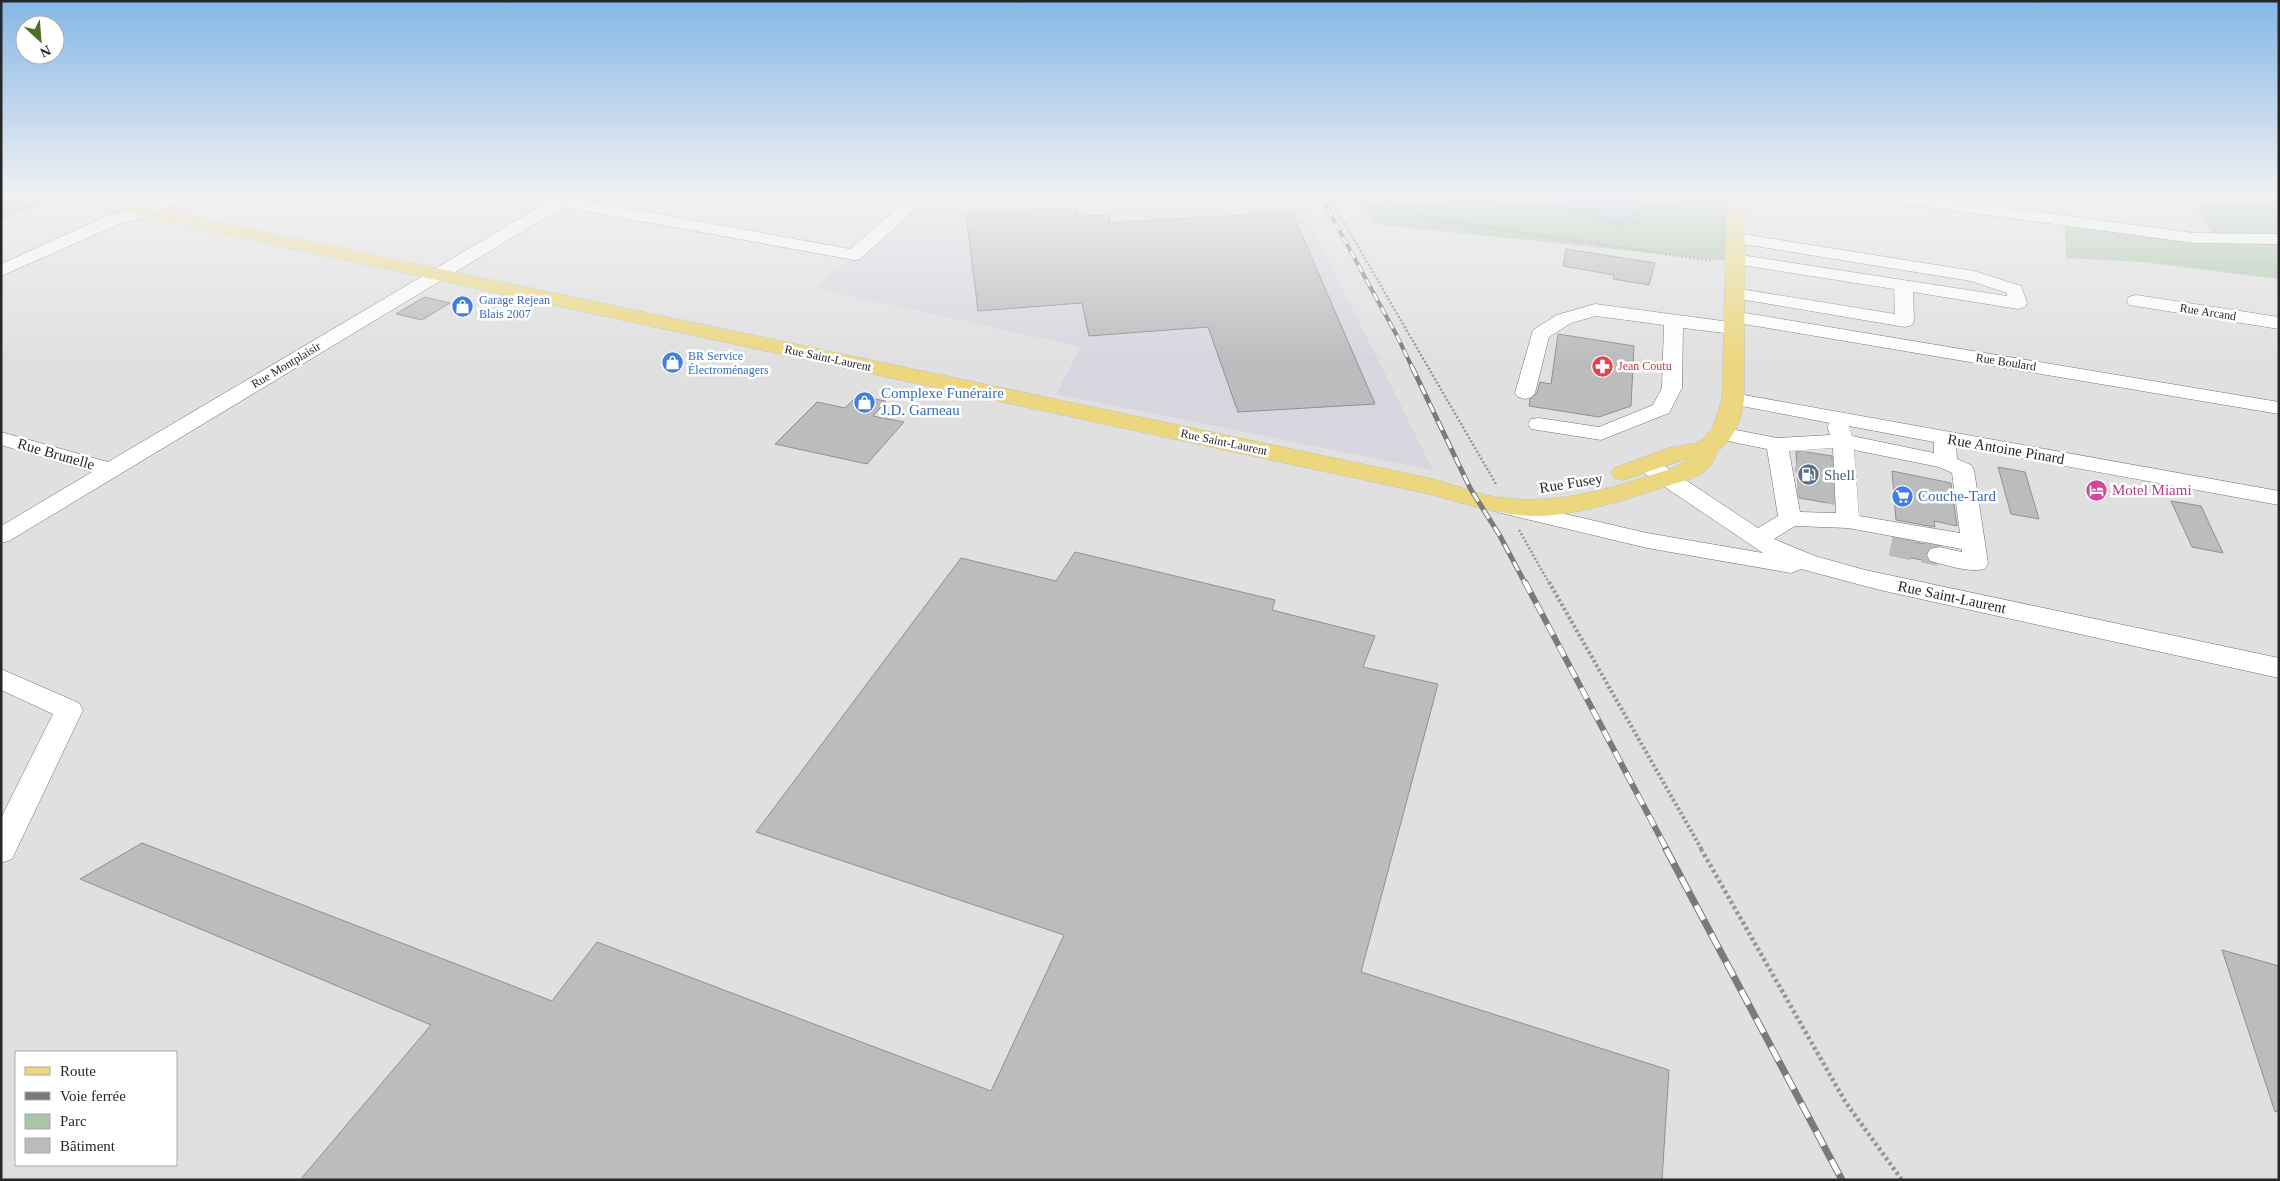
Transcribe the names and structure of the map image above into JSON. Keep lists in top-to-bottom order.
{
  "streets": {
    "main road": ["Rue Saint-Laurent", "Rue Fusey"],
    "street": [
      "Rue Arcand",
      "Rue Boulard",
      "Rue Montplaisir",
      "Rue Antoine Pinard",
      "Rue Brunelle"
    ]
  },
  "crossings": [
    ["Rue Saint-Laurent", "Rue Montplaisir"],
    ["Rue Saint-Laurent", "Rue Fusey"],
    ["Rue Boulard", "Rue Fusey"],
    ["Rue Montplaisir", "Rue Brunelle"],
    ["Rue Antoine Pinard", "Rue Fusey"]
  ],
  "places": {
    "shop": ["Garage Rejean Blais 2007", "BR Service Électroménagers", "Complexe Funéraire J.D. Garneau"],
    "pharmacy": ["Jean Coutu"],
    "fuel station": ["Shell"],
    "hotel": ["Motel Miami"],
    "supermarket": ["Couche-Tard"]
  },
  "legend": [
    "Route",
    "Voie ferrée",
    "Parc",
    "Bâtiment"
  ],
  "north": "bottom right"
}
